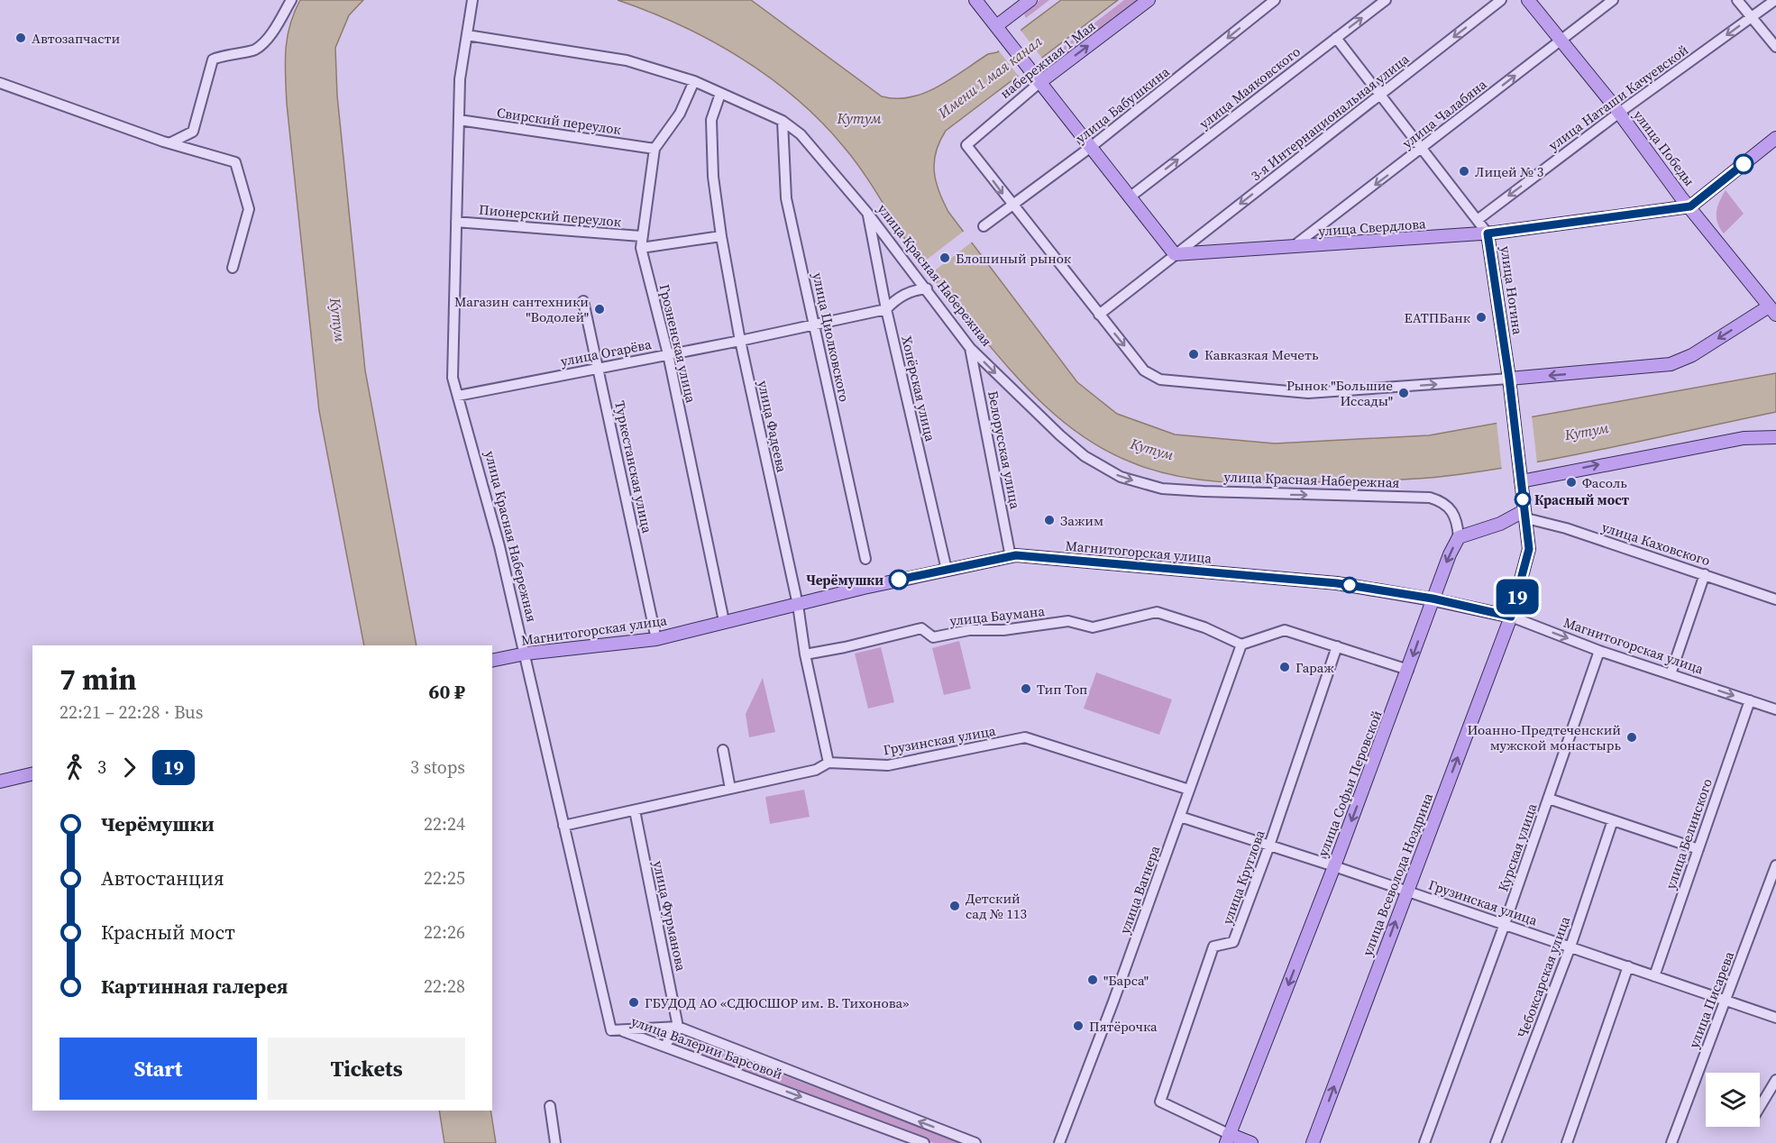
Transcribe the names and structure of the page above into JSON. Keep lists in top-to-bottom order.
{
  "streets": {
    "main road": [
      "набережная 1 Мая",
      "улица Победы",
      "улица Свердлова",
      "улица Ногина",
      "Магнитогорская улица",
      "улица Софьи Перовской",
      "улица Всеволода Ноздрина"
    ],
    "street": [
      "улица Маяковского",
      "улица Наташи Качуевской",
      "улица Бабушкина",
      "улица Чалабяна",
      "3-я Интернациональная улица",
      "Свирский переулок",
      "Пионерский переулок",
      "улица Красная Набережная",
      "улица Циолковского",
      "Грозненская улица",
      "улица Огарёва",
      "Хопёрская улица",
      "улица Фадеева",
      "Белорусская улица",
      "Туркестанская улица",
      "улица Каховского",
      "улица Баумана",
      "Грузинская улица",
      "улица Белинского",
      "Курская улица",
      "улица Круглова",
      "улица Вагнера",
      "улица Фурманова",
      "Чебоксарская улица",
      "улица Писарева",
      "улица Валерии Барсовой"
    ]
  },
  "crossings": [
    ["набережная 1 Мая", "улица Бабушкина"],
    ["улица Маяковского", "улица Ногина"],
    ["улица Наташи Качуевской", "улица Победы"],
    ["улица Наташи Качуевской", "улица Ногина"],
    ["улица Чалабяна", "улица Победы"],
    ["улица Чалабяна", "улица Свердлова"],
    ["улица Чалабяна", "улица Ногина"],
    ["3-я Интернациональная улица", "улица Свердлова"],
    ["3-я Интернациональная улица", "улица Ногина"],
    ["Свирский переулок", "улица Красная Набережная"],
    ["Свирский переулок", "Грозненская улица"],
    ["улица Победы", "улица Свердлова"],
    ["Пионерский переулок", "улица Красная Набережная"],
    ["Пионерский переулок", "Грозненская улица"],
    ["улица Свердлова", "улица Ногина"],
    ["улица Красная Набережная", "улица Циолковского"],
    ["улица Красная Набережная", "Грозненская улица"],
    ["улица Красная Набережная", "улица Огарёва"],
    ["улица Красная Набережная", "Хопёрская улица"],
    ["улица Красная Набережная", "улица Фадеева"],
    ["улица Красная Набережная", "Белорусская улица"],
    ["улица Красная Набережная", "Магнитогорская улица"],
    ["улица Красная Набережная", "Грузинская улица"],
    ["улица Красная Набережная", "улица Софьи Перовской"],
    ["улица Красная Набережная", "улица Валерии Барсовой"],
    ["улица Циолковского", "улица Огарёва"],
    ["Грозненская улица", "улица Огарёва"],
    ["Грозненская улица", "Магнитогорская улица"],
    ["улица Огарёва", "Хопёрская улица"],
    ["улица Огарёва", "улица Фадеева"],
    ["улица Огарёва", "Туркестанская улица"],
    ["Хопёрская улица", "Магнитогорская улица"],
    ["улица Фадеева", "Магнитогорская улица"],
    ["улица Фадеева", "улица Баумана"],
    ["улица Фадеева", "Грузинская улица"],
    ["Белорусская улица", "Магнитогорская улица"],
    ["Туркестанская улица", "Магнитогорская улица"],
    ["улица Каховского", "улица Всеволода Ноздрина"],
    ["Магнитогорская улица", "улица Софьи Перовской"],
    ["Магнитогорская улица", "улица Белинского"],
    ["Магнитогорская улица", "Курская улица"],
    ["Магнитогорская улица", "улица Всеволода Ноздрина"],
    ["улица Баумана", "улица Вагнера"],
    ["Грузинская улица", "улица Софьи Перовской"],
    ["Грузинская улица", "улица Белинского"],
    ["Грузинская улица", "Курская улица"],
    ["Грузинская улица", "улица Всеволода Ноздрина"],
    ["Грузинская улица", "улица Круглова"],
    ["Грузинская улица", "улица Вагнера"],
    ["Грузинская улица", "улица Фурманова"],
    ["Грузинская улица", "Чебоксарская улица"],
    ["Грузинская улица", "улица Писарева"],
    ["улица Софьи Перовской", "улица Круглова"],
    ["улица Фурманова", "улица Валерии Барсовой"]
  ],
  "one_way": [
    "улица Маяковского",
    "улица Наташи Качуевской",
    "улица Бабушкина",
    "3-я Интернациональная улица",
    "улица Софьи Перовской",
    "улица Всеволода Ноздрина"
  ],
  "water": ["Имени 1 мая канал", "Кутум"],
  "places": [
    "Автозапчасти",
    "Лицей № 3",
    "Блошиный рынок",
    "Магазин сантехники \"Водолей\"",
    "ЕАТПБанк",
    "Кавказкая Мечеть",
    "Рынок \"Большие Иссады\"",
    "Фасоль",
    "Красный мост",
    "Зажим",
    "Черёмушки",
    "Гараж",
    "Тип Топ",
    "Иоанно-Предтеченский мужской монастырь",
    "Детский сад № 113",
    "\"Барса\"",
    "ГБУДОД АО «СДЮСШОР им. В. Тихонова»",
    "Пятёрочка"
  ],
  "lines": ["bus line 19"],
  "page": {
    "on_map": "19",
    "heading": ["7 min", "22:21 – 22:28 · Bus", "60 ₽"],
    "legs": ["3", "19", "3 stops"],
    "list": [
      {
        "name": "Черёмушки",
        "value": "22:24"
      },
      {
        "name": "Автостанция",
        "value": "22:25"
      },
      {
        "name": "Красный мост",
        "value": "22:26"
      },
      {
        "name": "Картинная галерея",
        "value": "22:28"
      }
    ],
    "buttons": ["Start", "Tickets"]
  }
}
